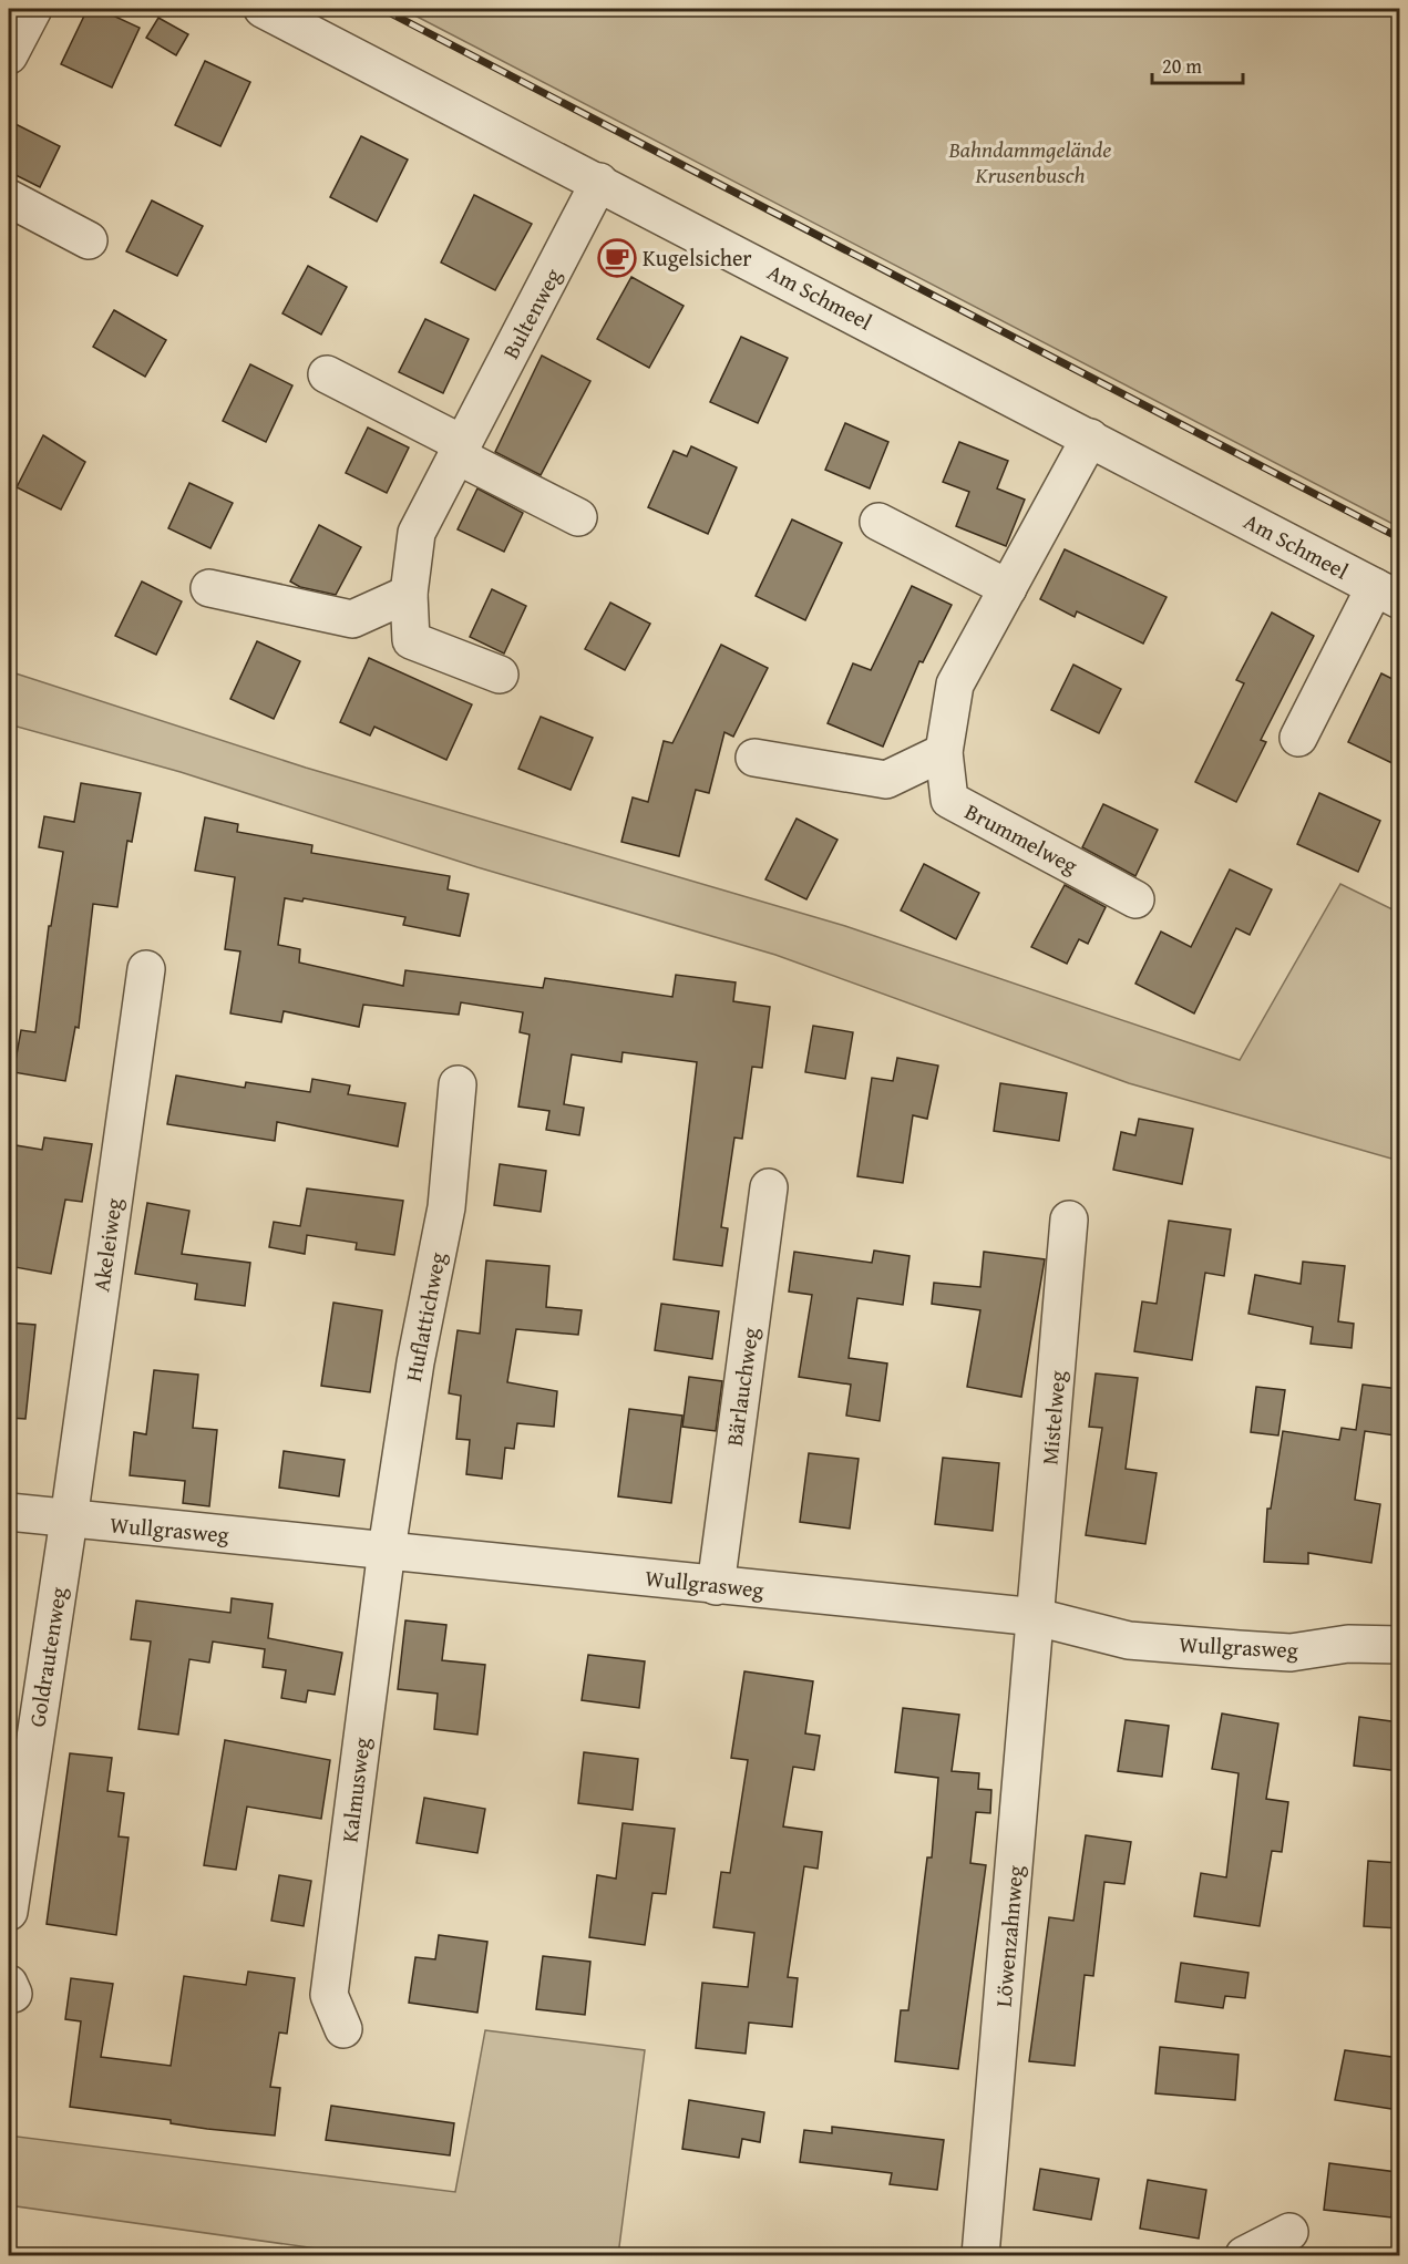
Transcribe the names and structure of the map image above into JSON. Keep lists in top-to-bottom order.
{
  "streets": {
    "street": [
      "Am Schmeel",
      "Bultenweg",
      "Brummelweg",
      "Akeleiweg",
      "Huflattichweg",
      "Bärlauchweg",
      "Mistelweg",
      "Wullgrasweg",
      "Goldrautenweg",
      "Kalmusweg",
      "Löwenzahnweg"
    ]
  },
  "crossings": [
    ["Am Schmeel", "Bultenweg"],
    ["Am Schmeel", "Brummelweg"],
    ["Akeleiweg", "Wullgrasweg"],
    ["Akeleiweg", "Goldrautenweg"],
    ["Huflattichweg", "Wullgrasweg"],
    ["Huflattichweg", "Kalmusweg"],
    ["Bärlauchweg", "Wullgrasweg"],
    ["Mistelweg", "Wullgrasweg"],
    ["Mistelweg", "Löwenzahnweg"],
    ["Wullgrasweg", "Goldrautenweg"],
    ["Wullgrasweg", "Kalmusweg"],
    ["Wullgrasweg", "Löwenzahnweg"]
  ],
  "parks": ["Bahndammgelände Krusenbusch"],
  "places": {
    "cafe": ["Kugelsicher"]
  },
  "scale_bar": "20 m"
}
